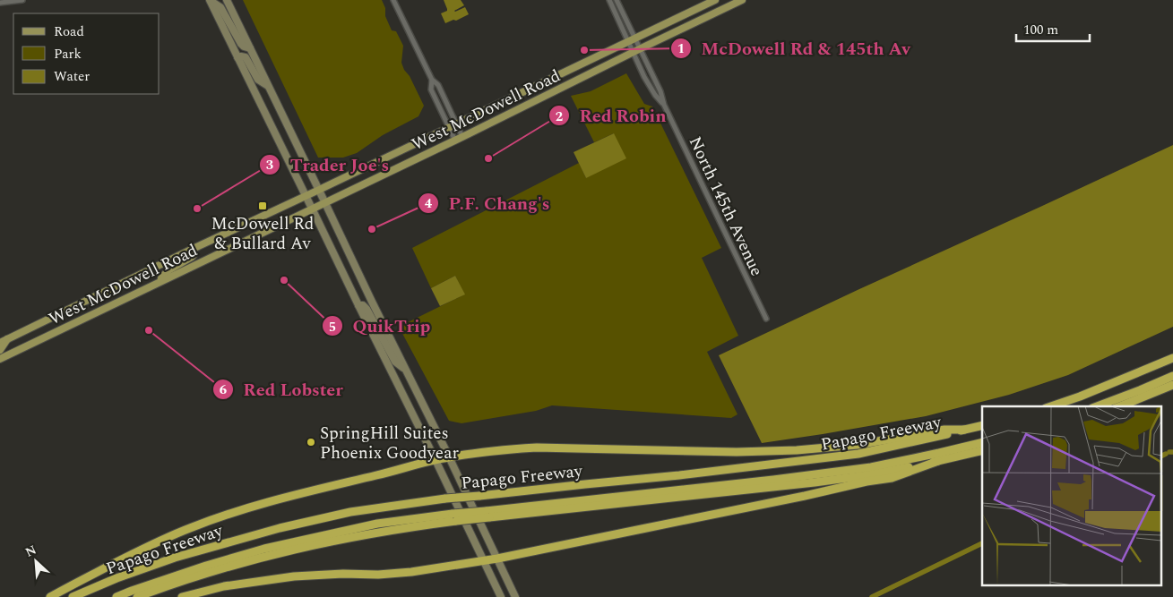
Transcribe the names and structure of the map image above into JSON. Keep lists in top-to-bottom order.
{
  "streets": {
    "highway": ["Papago Freeway"],
    "main road": ["West McDowell Road"],
    "street": ["North 145th Avenue"]
  },
  "crossings": [
    ["West McDowell Road", "North 145th Avenue"]
  ],
  "places": {
    "other": [
      "McDowell Rd & 145th Av",
      "Red Robin",
      "Trader Joe's",
      "P.F. Chang's",
      "QuikTrip",
      "Red Lobster",
      "SpringHill Suites Phoenix Goodyear"
    ],
    "transit": ["McDowell Rd & Bullard Av"]
  },
  "legend": ["Road", "Park", "Water"],
  "scale_bar": "100 m",
  "north": "top left"
}
